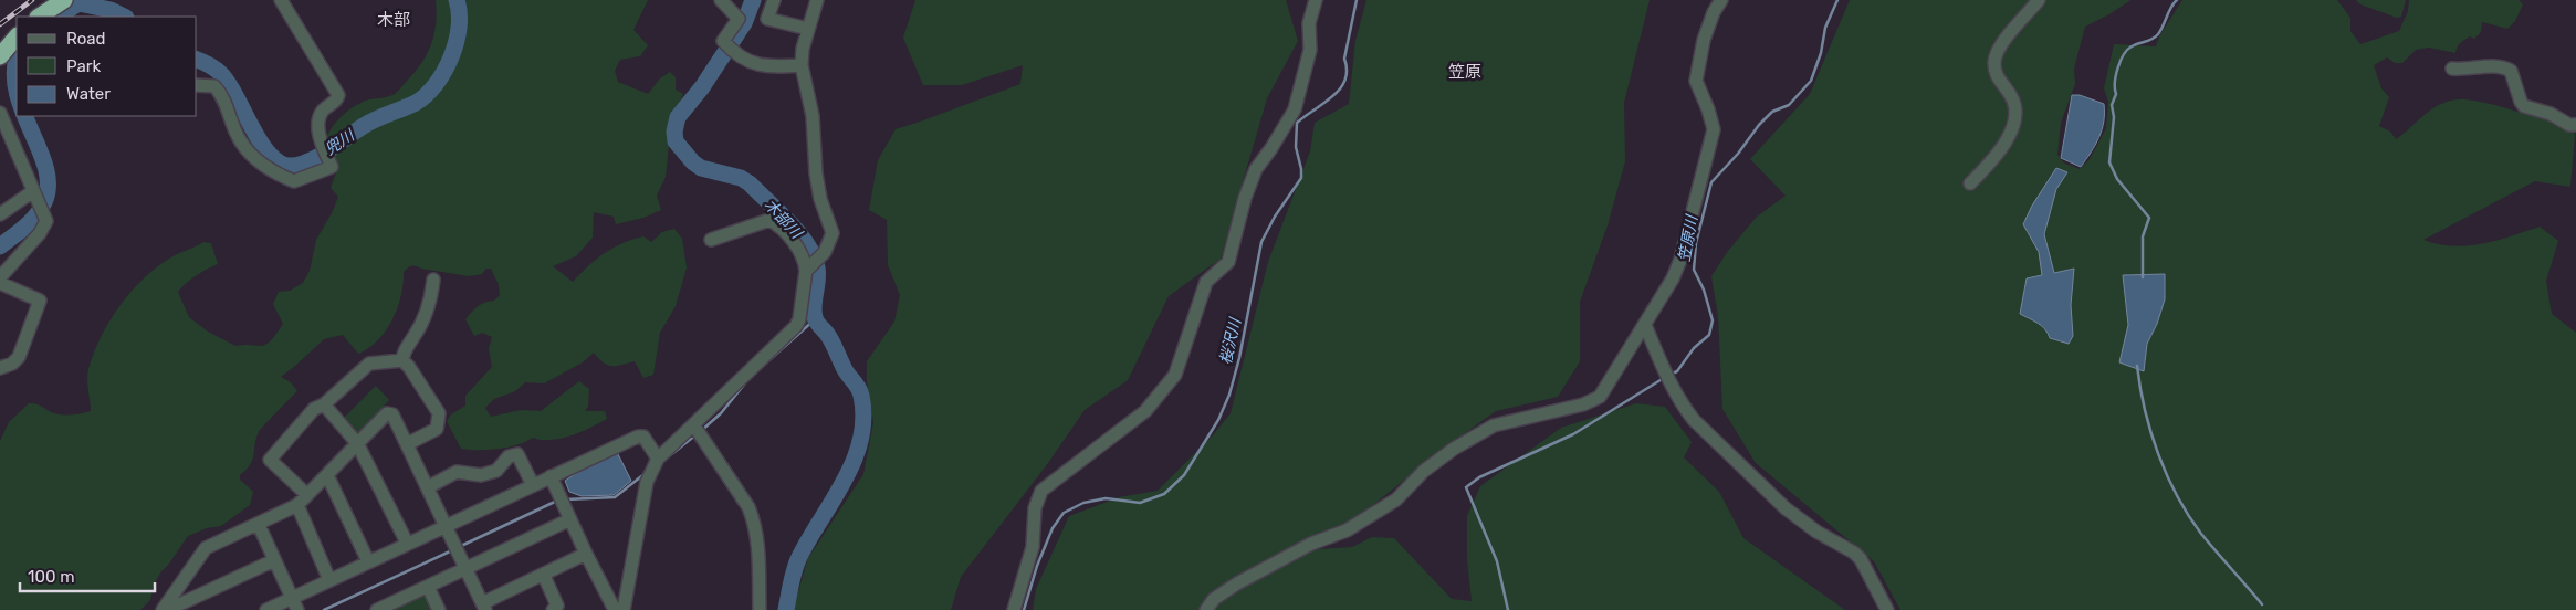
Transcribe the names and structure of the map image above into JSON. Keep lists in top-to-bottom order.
{
  "districts": ["木部", "笠原"],
  "water": [
    "兜川",
    "木部川",
    "笠原川",
    "桜沢川"
  ],
  "legend": ["Road", "Park", "Water"],
  "scale_bar": "100 m"
}
